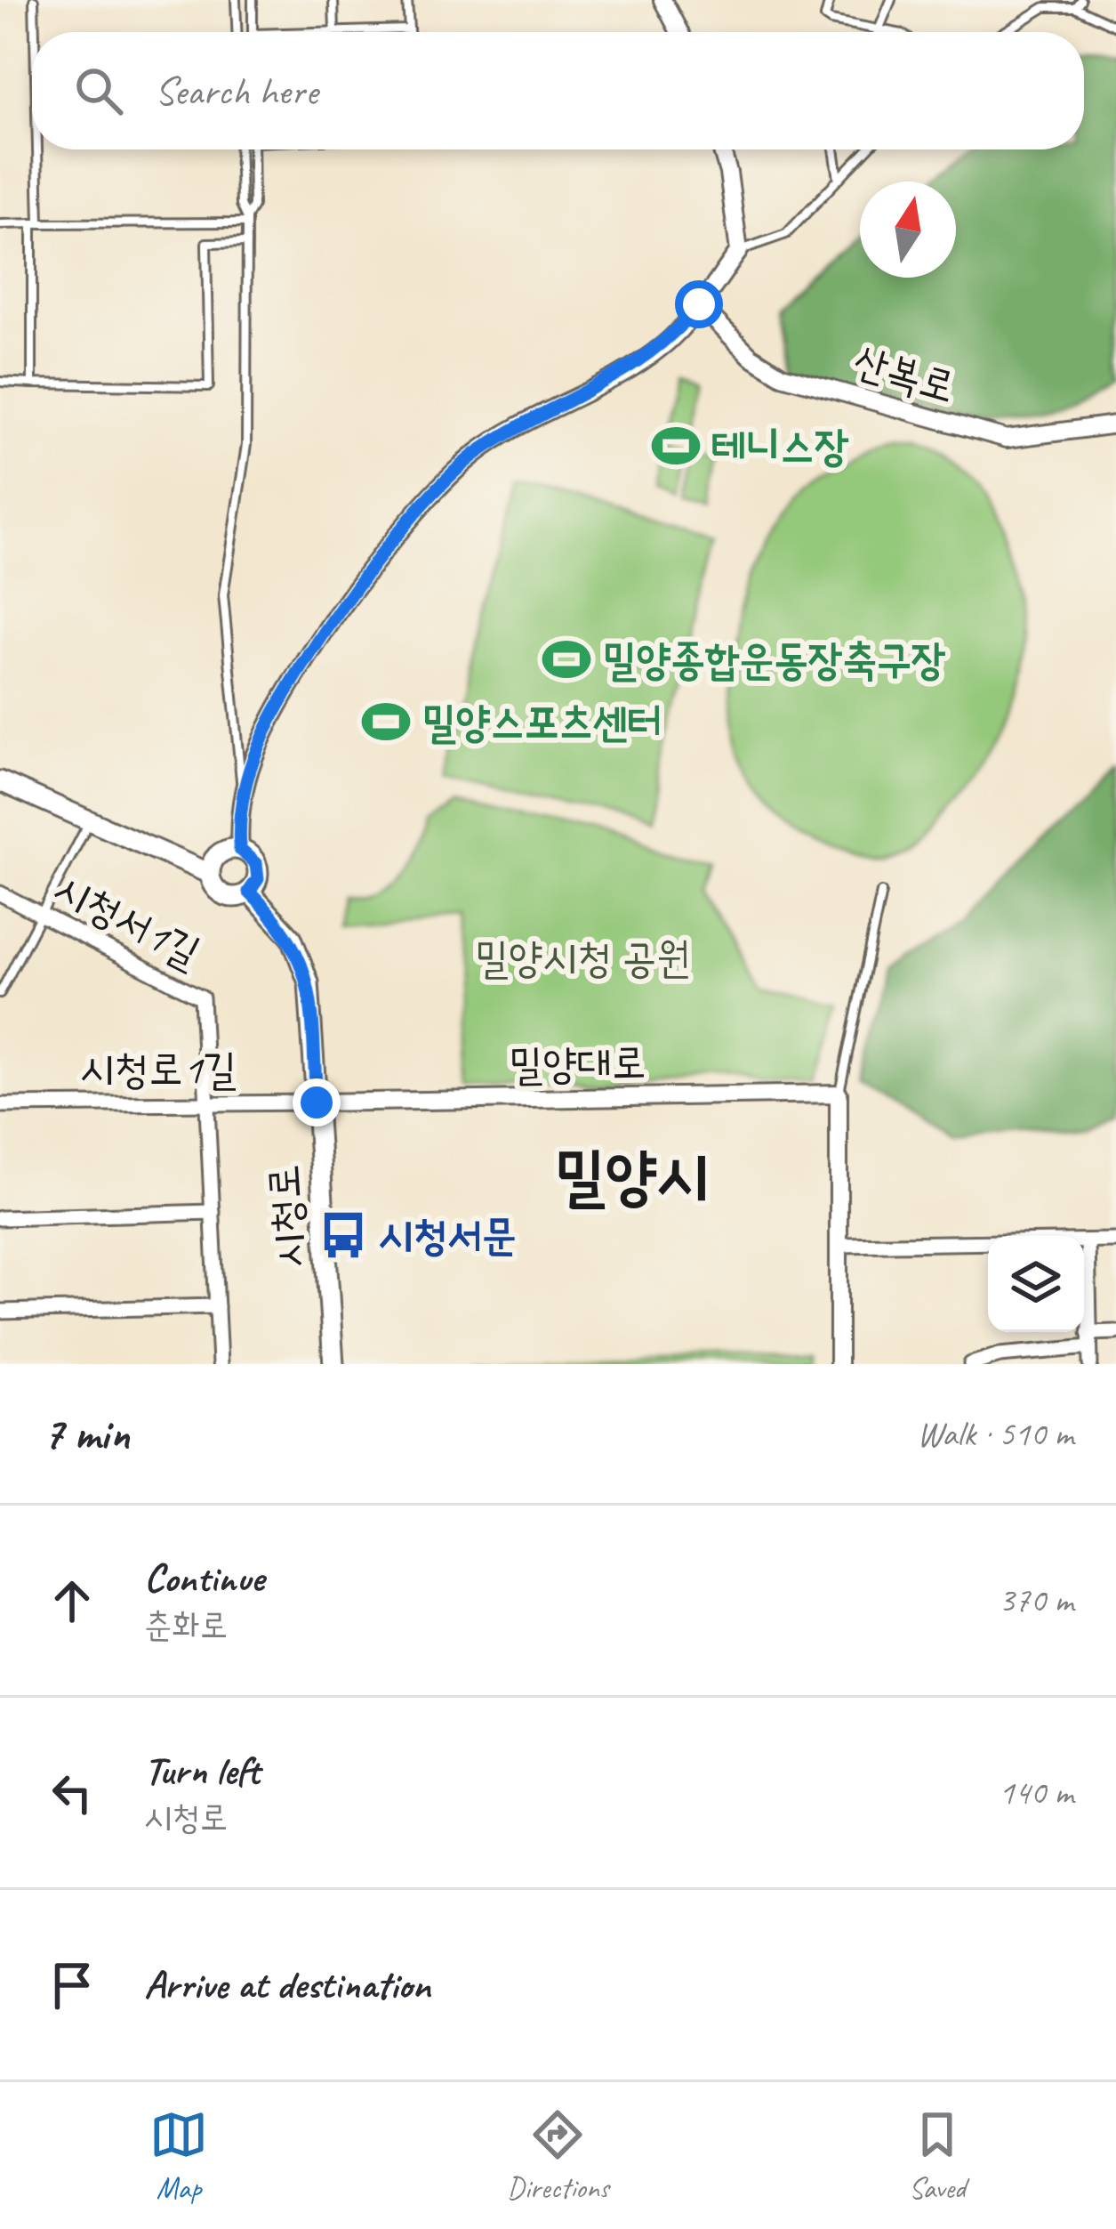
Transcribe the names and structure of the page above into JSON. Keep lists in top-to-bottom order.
{
  "streets": {
    "main road": ["시청로"],
    "street": [
      "산복로",
      "시청서1길",
      "밀양대로",
      "시청로1길"
    ]
  },
  "crossings": [
    ["시청서1길", "시청로1길"],
    ["밀양대로", "시청로1길"],
    ["밀양대로", "시청로"],
    ["시청로1길", "시청로"]
  ],
  "districts": ["밀양시"],
  "parks": ["밀양시청 공원"],
  "places": {
    "sports": ["테니스장", "밀양종합운동장축구장", "밀양스포츠센터"],
    "bus stop": ["시청서문"]
  },
  "north": "top",
  "page": {
    "search": "Search here",
    "heading": ["7 min", "Walk · 510 m"],
    "list": [
      ["Continue", "춘화로", "370 m"],
      ["Turn left", "시청로", "140 m"],
      "Arrive at destination"
    ],
    "nav": ["Map", "Directions", "Saved"]
  }
}
